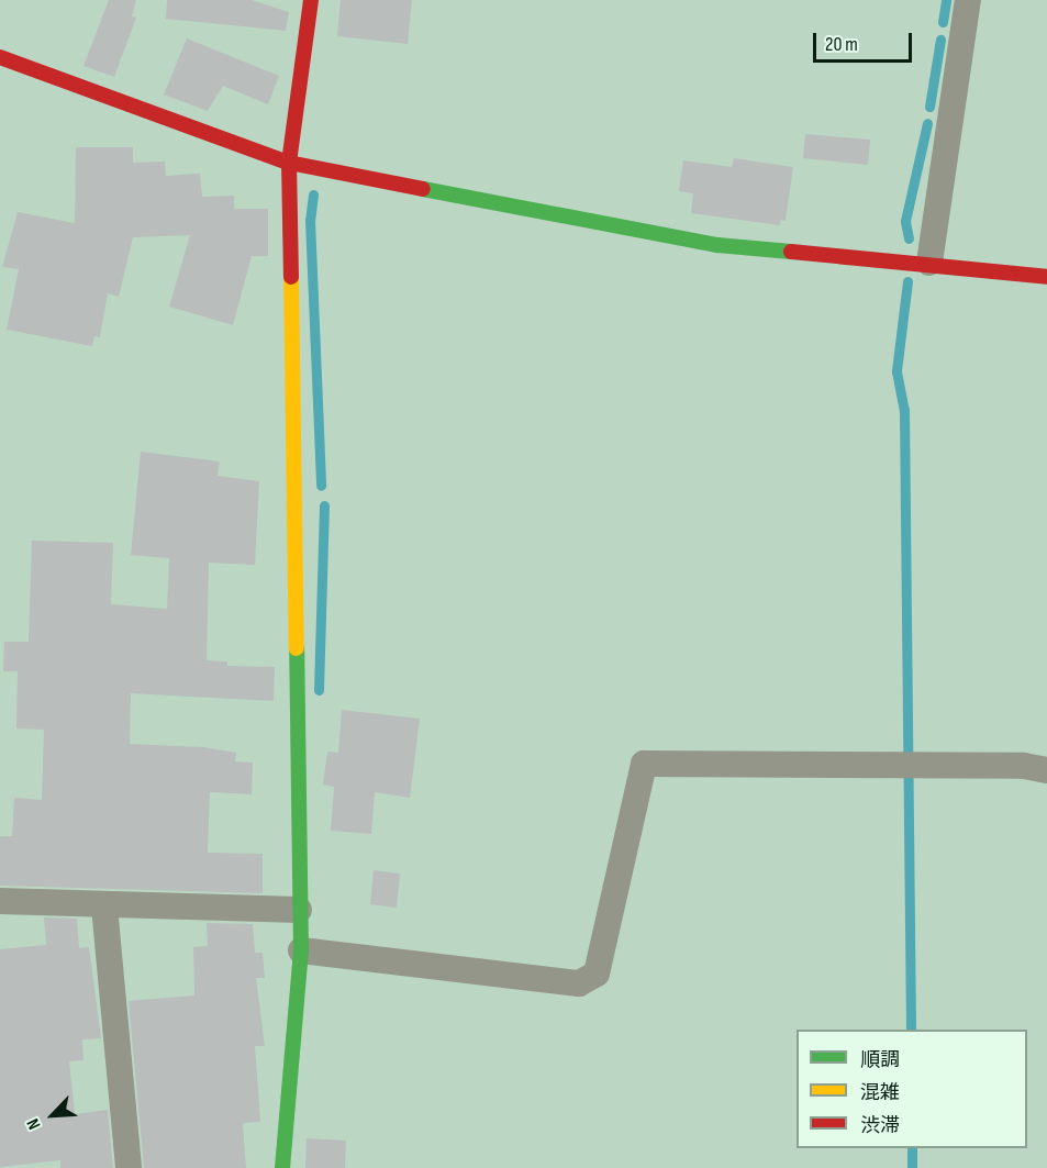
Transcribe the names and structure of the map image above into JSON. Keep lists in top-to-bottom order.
{
  "legend": ["順調", "混雑", "渋滞"],
  "scale_bar": "20 m",
  "north": "bottom left"
}
